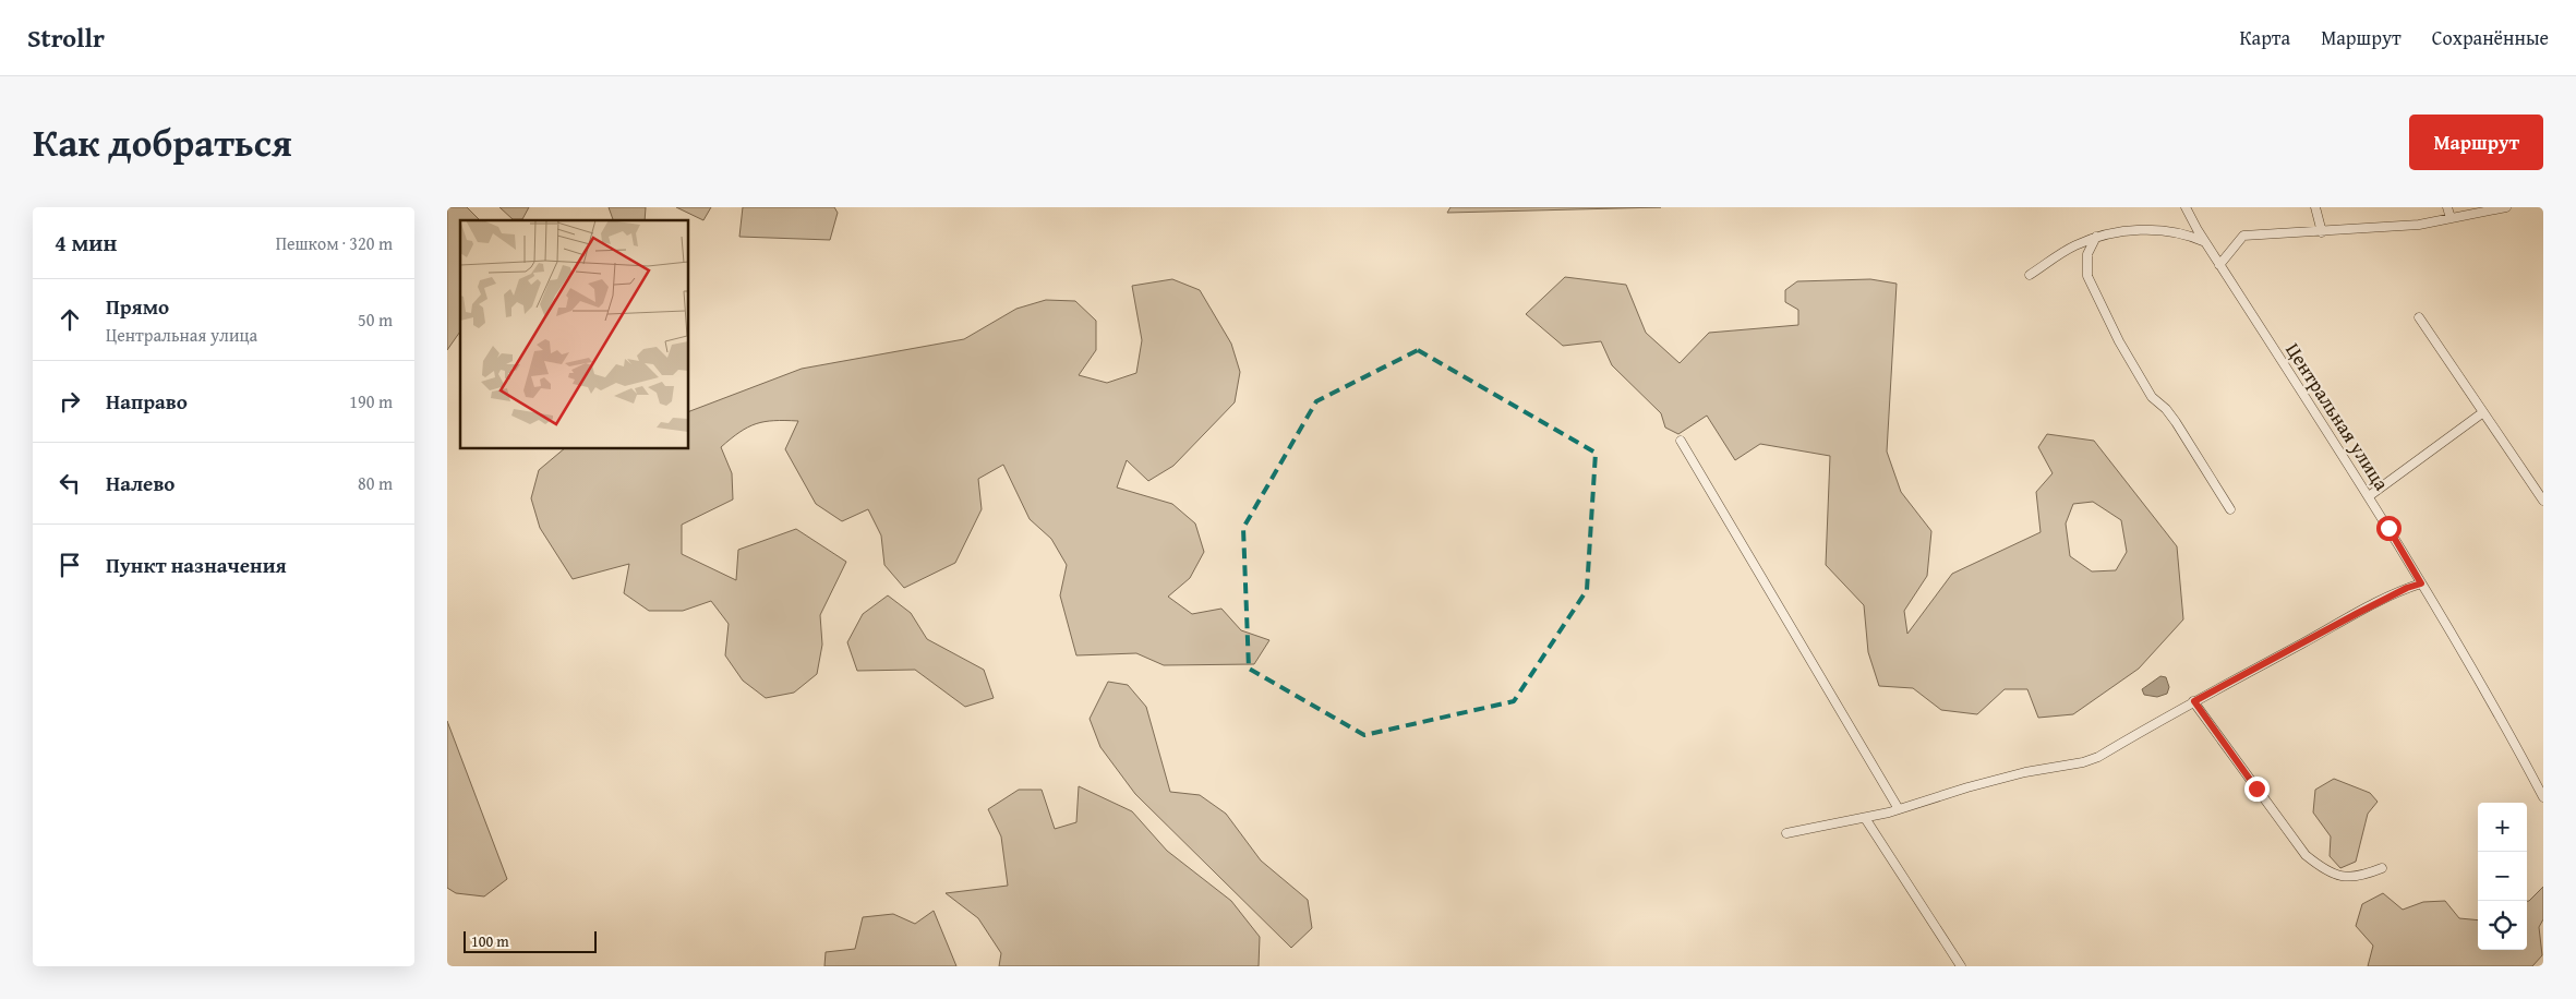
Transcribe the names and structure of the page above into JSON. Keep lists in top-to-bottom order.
{
  "streets": {
    "street": ["Центральная улица"]
  },
  "scale_bar": "100 m",
  "page": {
    "header": "Strollr",
    "nav": ["Карта", "Маршрут", "Сохранённые"],
    "title": "Как добраться",
    "buttons": "Маршрут",
    "heading": ["4 мин", "Пешком · 320 m"],
    "list": [
      ["Прямо", "Центральная улица", "50 m"],
      ["Направо", "190 m"],
      ["Налево", "80 m"],
      "Пункт назначения"
    ],
    "map_buttons": ["+", "−"],
    "scale": "100 m"
  }
}
